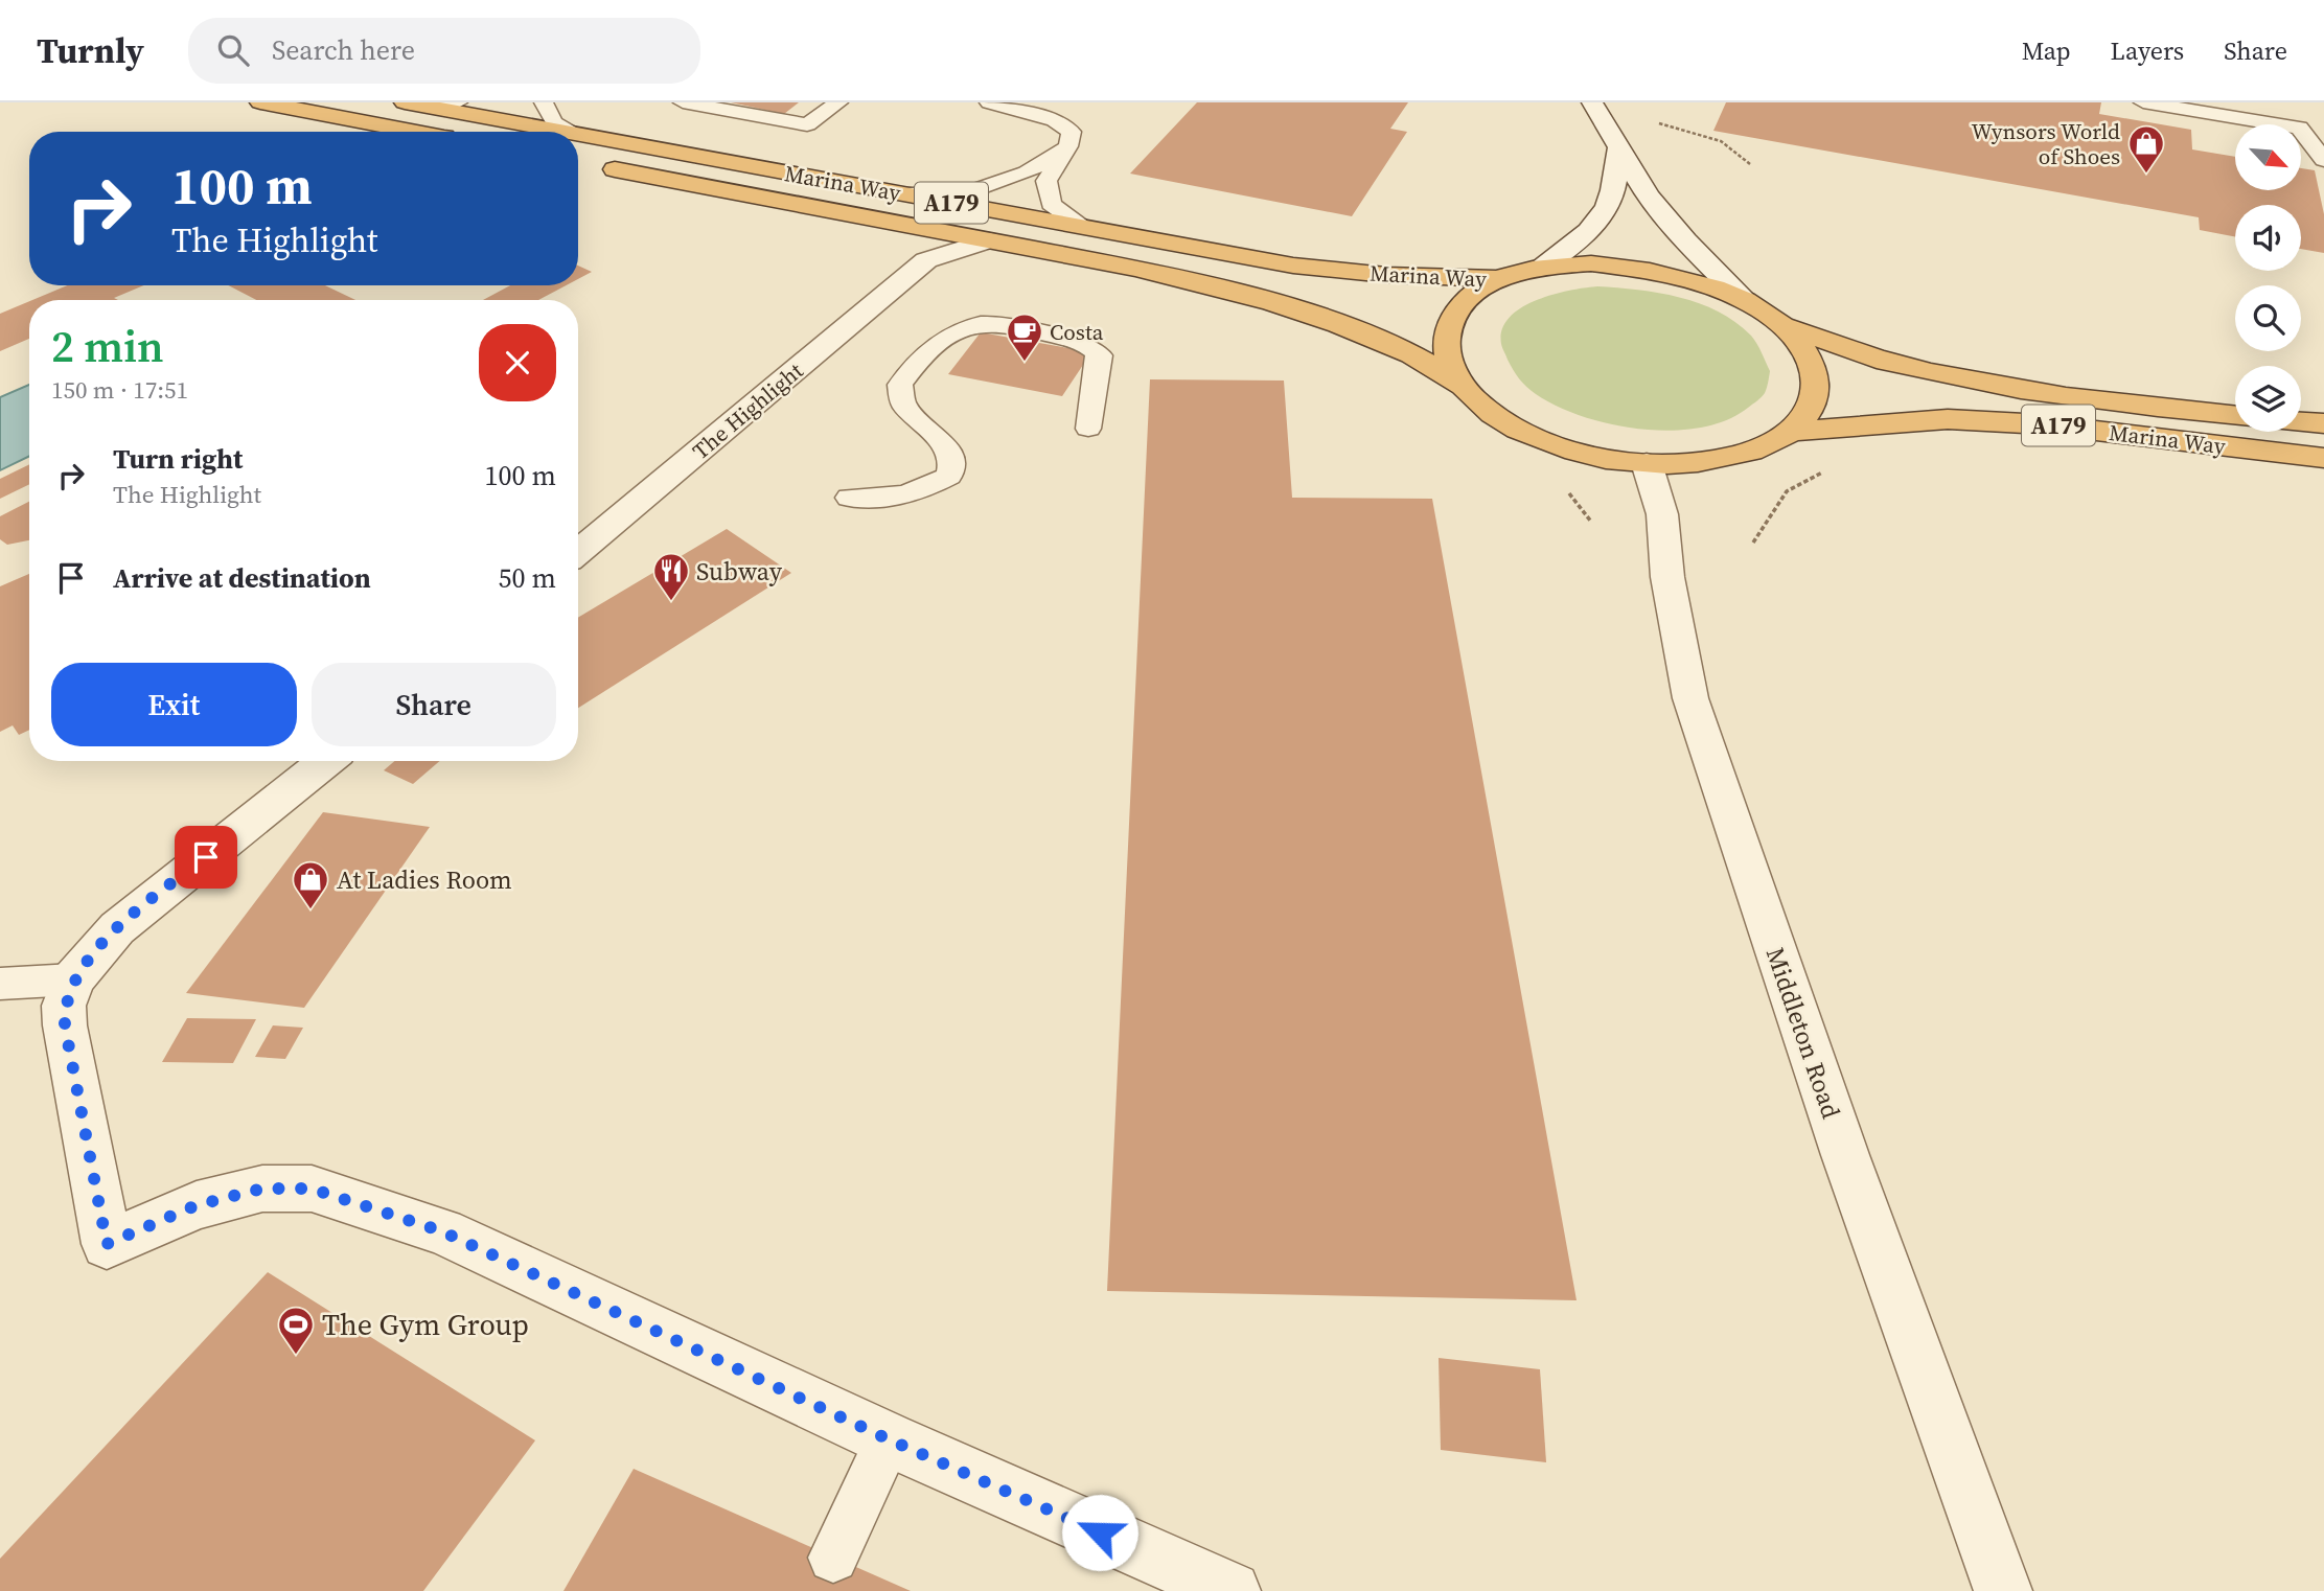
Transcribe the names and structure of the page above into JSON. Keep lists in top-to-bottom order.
{
  "streets": {
    "highway": ["Marina Way", "A179"],
    "street": ["The Highlight", "Middleton Road"]
  },
  "crossings": [
    ["Marina Way", "A179"],
    ["Marina Way", "The Highlight"],
    ["A179", "Middleton Road"]
  ],
  "places": {
    "shop": ["Wynsors World of Shoes", "At Ladies Room"],
    "cafe": ["Costa"],
    "restaurant": ["Subway"],
    "sports": ["The Gym Group"]
  },
  "north": "bottom right",
  "page": {
    "header": "Turnly",
    "search": "Search here",
    "nav": ["Map", "Layers", "Share"],
    "turn": ["100 m", "The Highlight"],
    "heading": ["2 min", "150 m · 17:51"],
    "list": [
      {
        "name": "Turn right",
        "note": "The Highlight",
        "value": "100 m"
      },
      {
        "name": "Arrive at destination",
        "value": "50 m"
      }
    ],
    "buttons": ["Exit", "Share"]
  }
}
